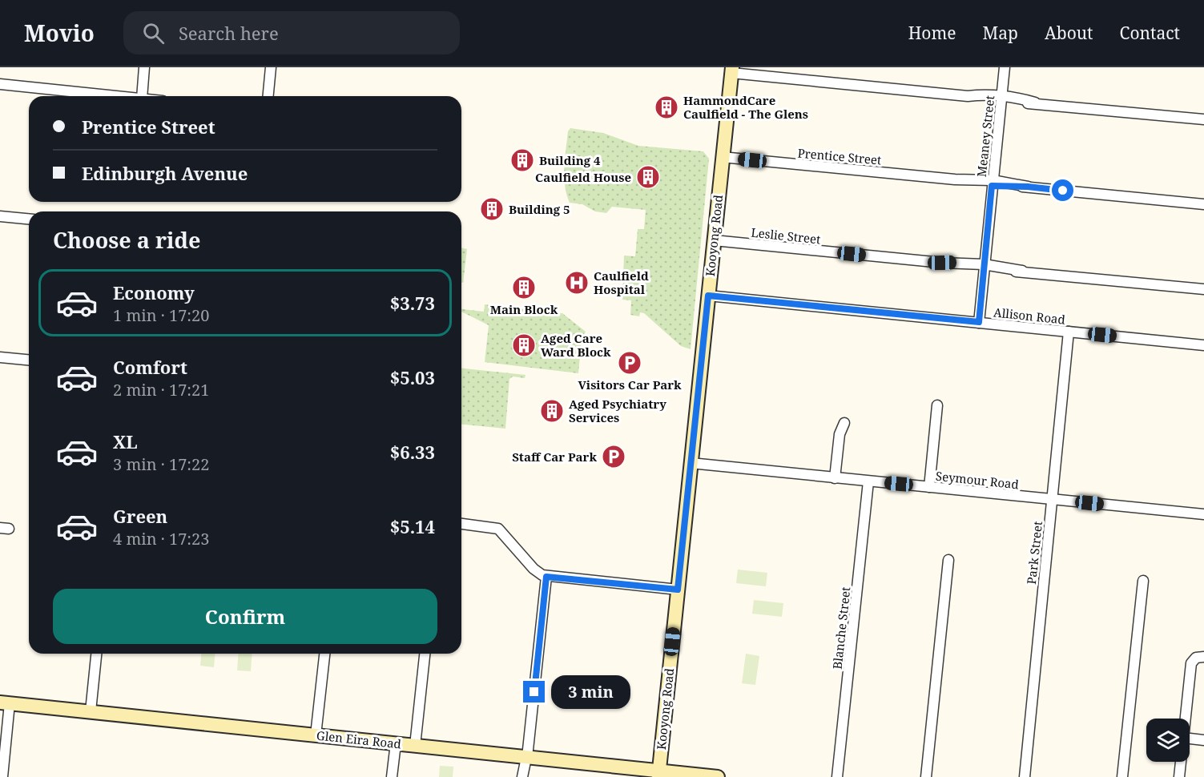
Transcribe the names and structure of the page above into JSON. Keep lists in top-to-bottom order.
{
  "streets": {
    "main road": ["Kooyong Road", "Glen Eira Road"],
    "street": [
      "Meaney Street",
      "Prentice Street",
      "Leslie Street",
      "Allison Road",
      "Seymour Road",
      "Park Street",
      "Blanche Street"
    ]
  },
  "crossings": [
    ["Meaney Street", "Prentice Street"],
    ["Meaney Street", "Leslie Street"],
    ["Meaney Street", "Allison Road"],
    ["Prentice Street", "Kooyong Road"],
    ["Kooyong Road", "Leslie Street"],
    ["Kooyong Road", "Allison Road"],
    ["Kooyong Road", "Seymour Road"],
    ["Kooyong Road", "Glen Eira Road"],
    ["Allison Road", "Park Street"],
    ["Seymour Road", "Park Street"],
    ["Seymour Road", "Blanche Street"]
  ],
  "places": {
    "building": [
      "HammondCare Caulfield - The Glens",
      "Building 4",
      "Caulfield House",
      "Building 5",
      "Main Block",
      "Aged Care Ward Block",
      "Aged Psychiatry Services"
    ],
    "hospital": ["Caulfield Hospital"],
    "parking": ["Visitors Car Park", "Staff Car Park"]
  },
  "page": {
    "header": "Movio",
    "search": "Search here",
    "nav": [
      "Home",
      "Map",
      "About",
      "Contact"
    ],
    "banner": ["Prentice Street", "Edinburgh Avenue"],
    "heading": "Choose a ride",
    "list": [
      {
        "name": "Economy",
        "note": "1 min · 17:20",
        "value": "$3.73"
      },
      {
        "name": "Comfort",
        "note": "2 min · 17:21",
        "value": "$5.03"
      },
      {
        "name": "XL",
        "note": "3 min · 17:22",
        "value": "$6.33"
      },
      {
        "name": "Green",
        "note": "4 min · 17:23",
        "value": "$5.14"
      }
    ],
    "buttons": "Confirm",
    "bubble": "3 min"
  }
}
